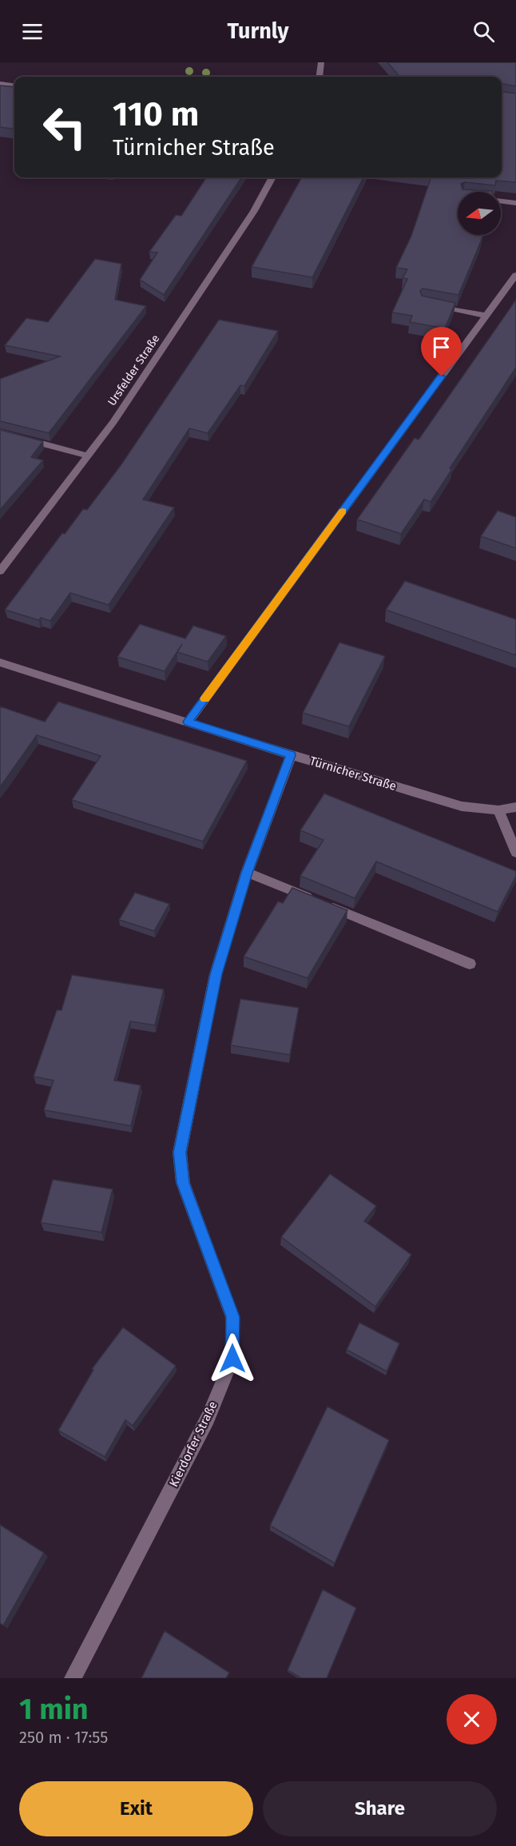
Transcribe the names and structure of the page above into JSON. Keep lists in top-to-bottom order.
{
  "streets": {
    "street": ["Ursfelder Straße", "Türnicher Straße", "Kierdorfer Straße"]
  },
  "crossings": [
    ["Türnicher Straße", "Kierdorfer Straße"]
  ],
  "north": "left",
  "page": {
    "header": "Turnly",
    "turn": ["110 m", "Türnicher Straße"],
    "heading": ["1 min", "250 m · 17:55"],
    "buttons": ["Exit", "Share"]
  }
}
